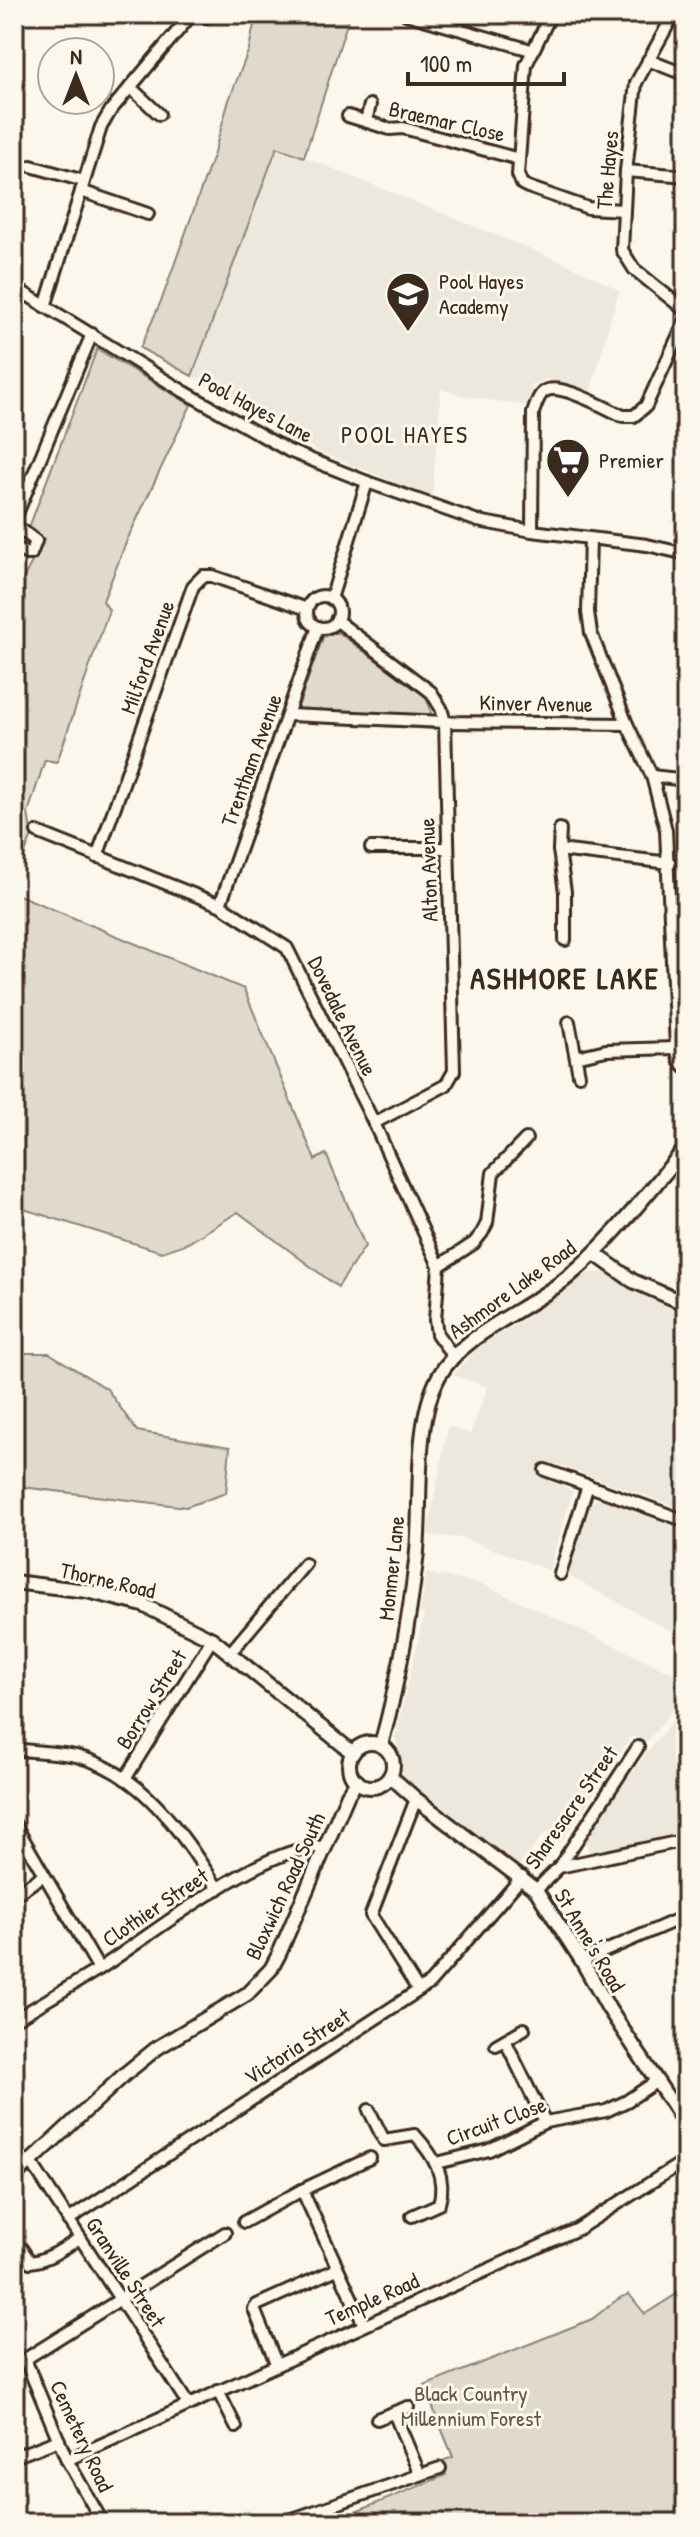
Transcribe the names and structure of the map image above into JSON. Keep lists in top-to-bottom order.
{
  "streets": {
    "street": [
      "Braemar Close",
      "The Hayes",
      "Pool Hayes Lane",
      "Milford Avenue",
      "Kinver Avenue",
      "Trentham Avenue",
      "Alton Avenue",
      "Dovedale Avenue",
      "Ashmore Lake Road",
      "Monmer Lane",
      "Thorne Road",
      "Borrow Street",
      "Sharesacre Street",
      "Bloxwich Road South",
      "Clothier Street",
      "St Anne's Road",
      "Victoria Street",
      "Circuit Close",
      "Granville Street",
      "Temple Road",
      "Cemetery Road"
    ]
  },
  "crossings": [
    ["Milford Avenue", "Trentham Avenue"],
    ["Milford Avenue", "Alton Avenue"],
    ["Milford Avenue", "Dovedale Avenue"],
    ["Kinver Avenue", "Trentham Avenue"],
    ["Kinver Avenue", "Alton Avenue"],
    ["Trentham Avenue", "Alton Avenue"],
    ["Trentham Avenue", "Dovedale Avenue"],
    ["Alton Avenue", "Dovedale Avenue"],
    ["Dovedale Avenue", "Ashmore Lake Road"],
    ["Ashmore Lake Road", "Monmer Lane"],
    ["Monmer Lane", "Thorne Road"],
    ["Monmer Lane", "Bloxwich Road South"],
    ["Monmer Lane", "St Anne's Road"],
    ["Thorne Road", "Borrow Street"],
    ["Thorne Road", "Bloxwich Road South"],
    ["Thorne Road", "St Anne's Road"],
    ["Sharesacre Street", "St Anne's Road"],
    ["Bloxwich Road South", "Clothier Street"],
    ["Bloxwich Road South", "St Anne's Road"],
    ["Bloxwich Road South", "Granville Street"],
    ["St Anne's Road", "Victoria Street"],
    ["St Anne's Road", "Circuit Close"],
    ["Victoria Street", "Granville Street"],
    ["Granville Street", "Temple Road"],
    ["Granville Street", "Cemetery Road"],
    ["Temple Road", "Cemetery Road"]
  ],
  "districts": ["POOL HAYES", "ASHMORE LAKE"],
  "parks": ["Black Country Millennium Forest"],
  "places": {
    "school or university": ["Pool Hayes Academy"],
    "supermarket": ["Premier"]
  },
  "scale_bar": "100 m",
  "north": "top"
}
